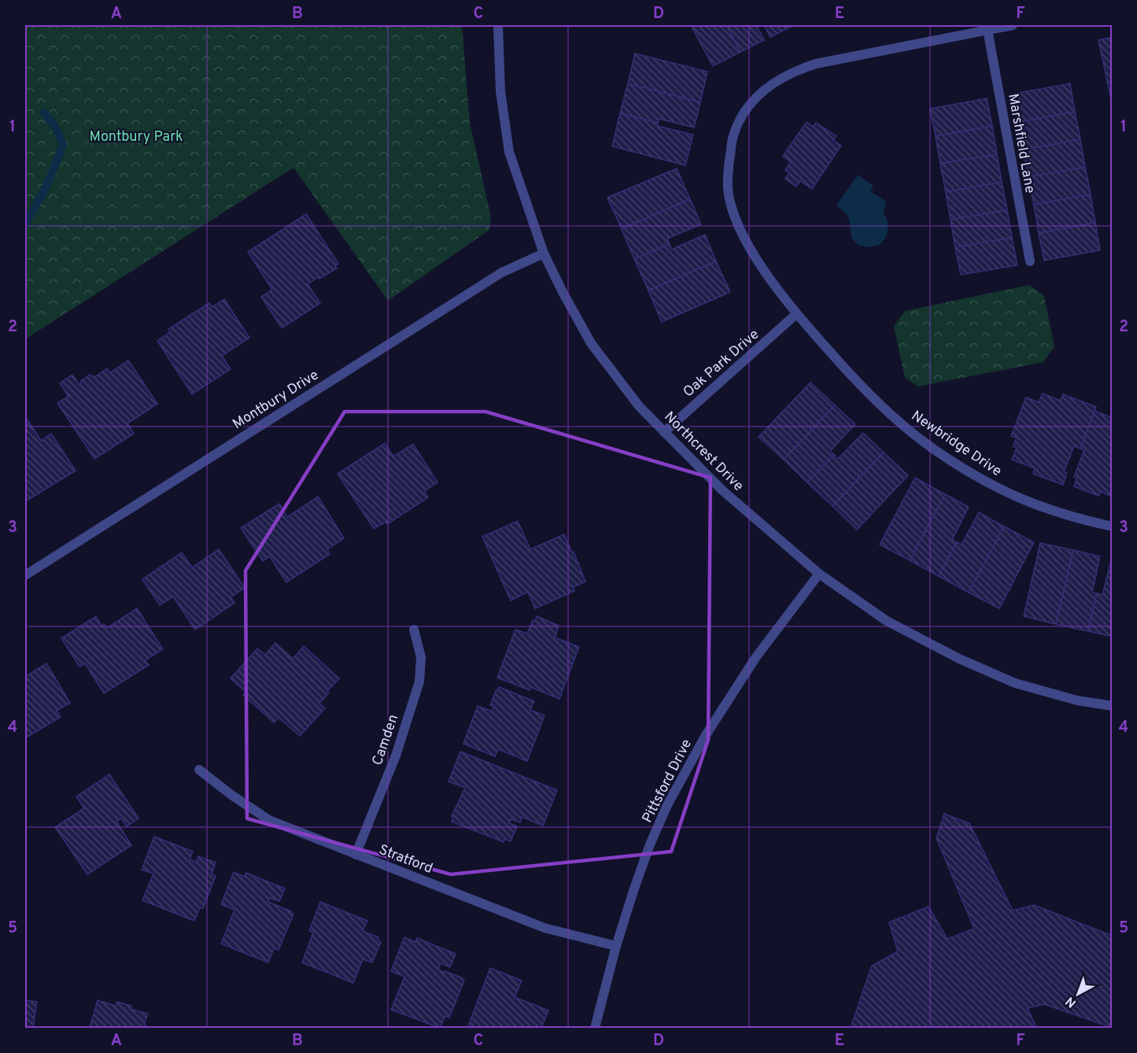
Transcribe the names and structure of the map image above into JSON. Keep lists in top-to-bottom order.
{
  "streets": {
    "street": [
      "Marshfield Lane",
      "Oak Park Drive",
      "Montbury Drive",
      "Newbridge Drive",
      "Northcrest Drive",
      "Camden",
      "Pittsford Drive",
      "Stratford"
    ]
  },
  "crossings": [
    ["Marshfield Lane", "Newbridge Drive"],
    ["Oak Park Drive", "Newbridge Drive"],
    ["Oak Park Drive", "Northcrest Drive"],
    ["Montbury Drive", "Northcrest Drive"],
    ["Northcrest Drive", "Pittsford Drive"],
    ["Camden", "Stratford"],
    ["Pittsford Drive", "Stratford"]
  ],
  "parks": ["Montbury Park"],
  "north": "bottom left",
  "grid": {
    "columns": [
      "A",
      "B",
      "C",
      "D",
      "E",
      "F"
    ],
    "rows": [
      "1",
      "2",
      "3",
      "4",
      "5"
    ]
  }
}
